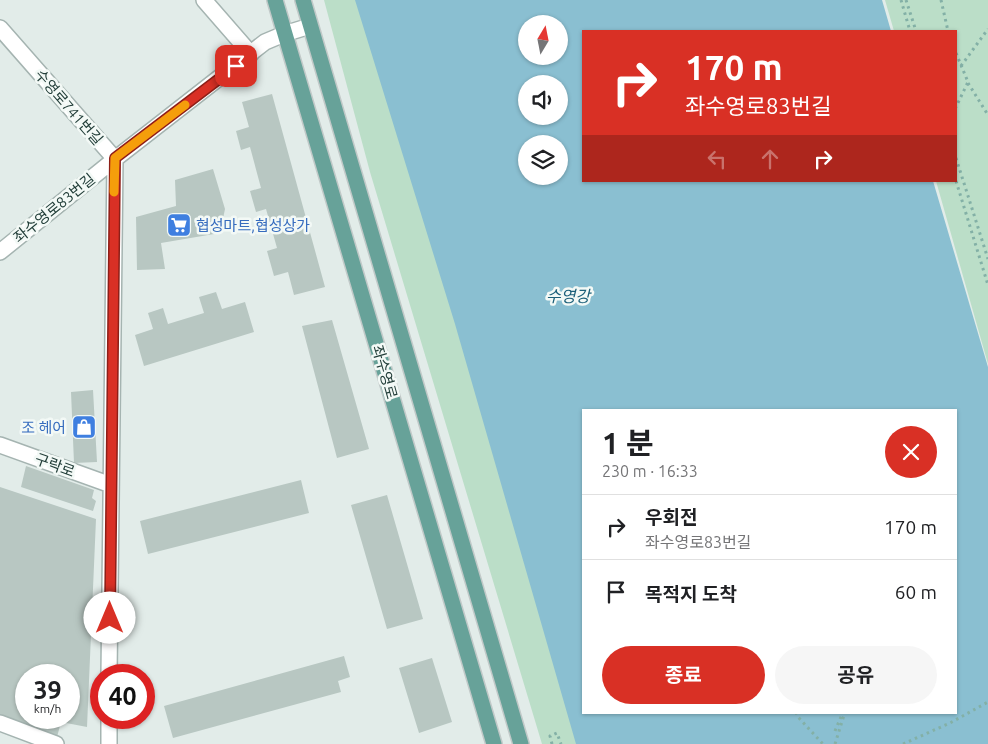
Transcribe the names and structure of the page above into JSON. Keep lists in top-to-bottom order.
{
  "streets": {
    "main road": ["좌수영로"],
    "street": ["수영로741번길", "좌수영로83번길", "구락로"]
  },
  "crossings": [
    ["수영로741번길", "좌수영로83번길"],
    ["수영로741번길", "구락로"],
    ["좌수영로83번길", "좌수영로"]
  ],
  "water": ["수영강"],
  "places": {
    "supermarket": ["협성마트,협성상가"],
    "shop": ["조 헤어"]
  },
  "north": "top",
  "page": {
    "turn": ["170 m", "좌수영로83번길"],
    "heading": ["1 분", "230 m · 16:33"],
    "list": [
      {
        "name": "우회전",
        "note": "좌수영로83번길",
        "value": "170 m"
      },
      {
        "name": "목적지 도착",
        "value": "60 m"
      }
    ],
    "buttons": ["종료", "공유"],
    "speed": "39 km/h",
    "limit": "40"
  }
}
